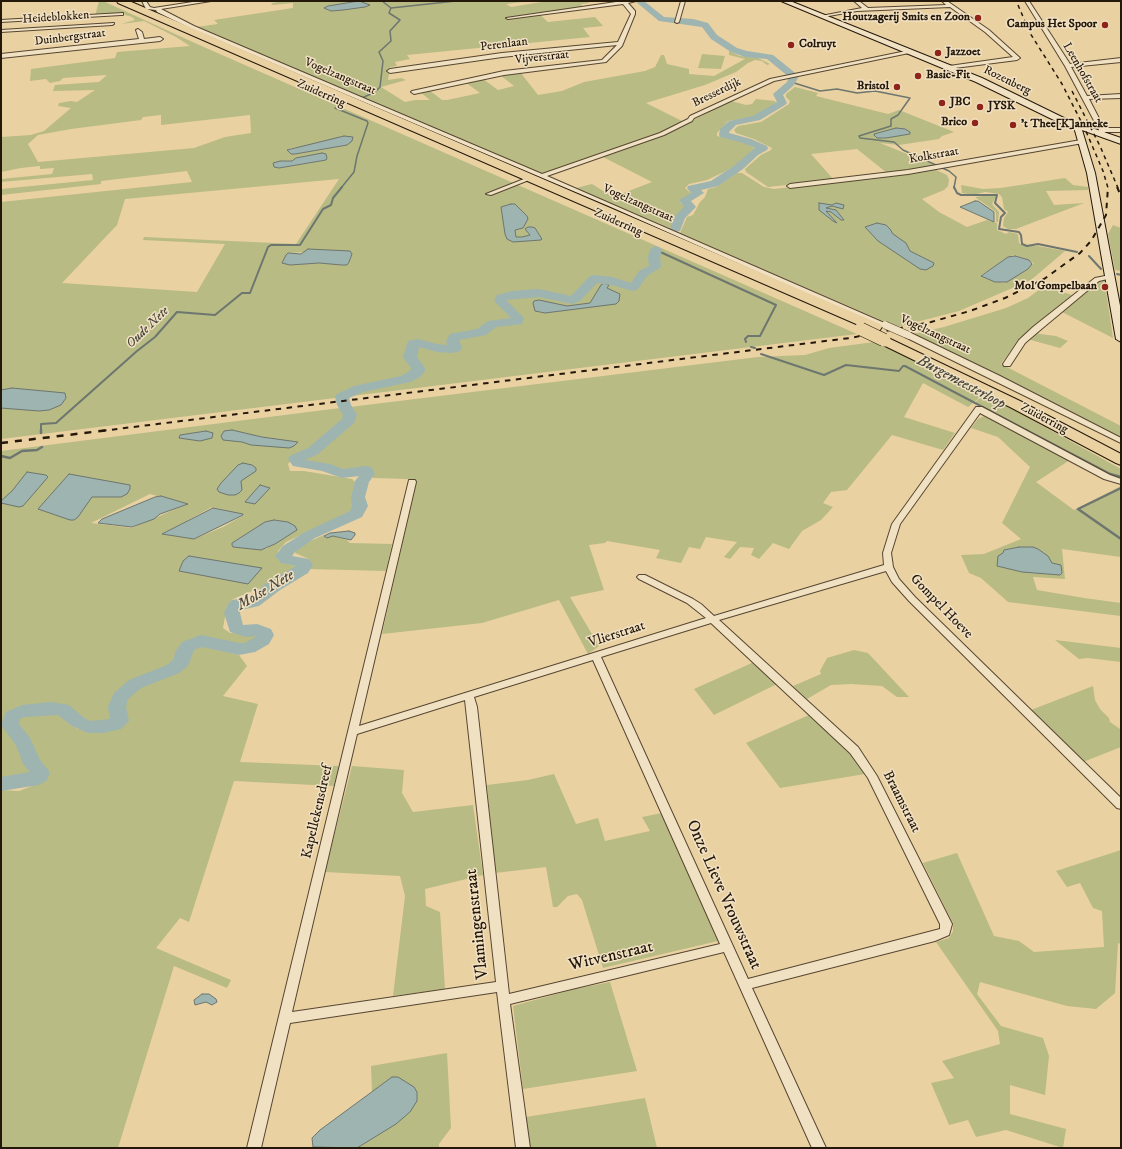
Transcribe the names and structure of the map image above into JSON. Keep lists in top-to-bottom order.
{
  "streets": {
    "highway": ["Zuiderring"],
    "main road": ["Rozenberg"],
    "street": [
      "Heideblokken",
      "Duinbergstraat",
      "Perenlaan",
      "Vijverstraat",
      "Leenhofstraat",
      "Vogelzangstraat",
      "Bresserdijk",
      "Kolkstraat",
      "Gompel Hoeve",
      "Vlierstraat",
      "Braamstraat",
      "Kapellekensdreef",
      "Onze Lieve Vrouwstraat",
      "Vlamingenstraat",
      "Witvenstraat"
    ]
  },
  "crossings": [
    ["Perenlaan", "Vijverstraat"],
    ["Leenhofstraat", "Rozenberg"],
    ["Vogelzangstraat", "Bresserdijk"],
    ["Vogelzangstraat", "Zuiderring"],
    ["Rozenberg", "Bresserdijk"],
    ["Bresserdijk", "Zuiderring"],
    ["Gompel Hoeve", "Vlierstraat"],
    ["Vlierstraat", "Braamstraat"],
    ["Vlierstraat", "Kapellekensdreef"],
    ["Vlierstraat", "Onze Lieve Vrouwstraat"],
    ["Vlierstraat", "Vlamingenstraat"],
    ["Braamstraat", "Onze Lieve Vrouwstraat"],
    ["Onze Lieve Vrouwstraat", "Witvenstraat"],
    ["Vlamingenstraat", "Witvenstraat"]
  ],
  "water": ["Oude Nete", "Burgemeesterloop", "Molse Nete"],
  "places": [
    "Houtzagerij Smits en Zoon",
    "Campus Het Spoor",
    "Colruyt",
    "Jazzoet",
    "Basic-Fit",
    "Bristol",
    "JBC",
    "JYSK",
    "Brico",
    "'t Thee[K]anneke",
    "Mol Gompelbaan"
  ]
}
